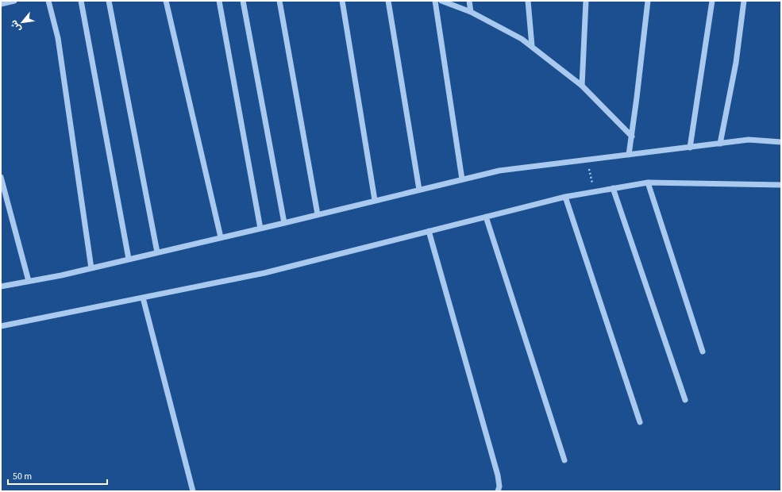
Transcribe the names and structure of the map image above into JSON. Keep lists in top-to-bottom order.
{
  "scale_bar": "50 m",
  "north": "bottom left"
}
